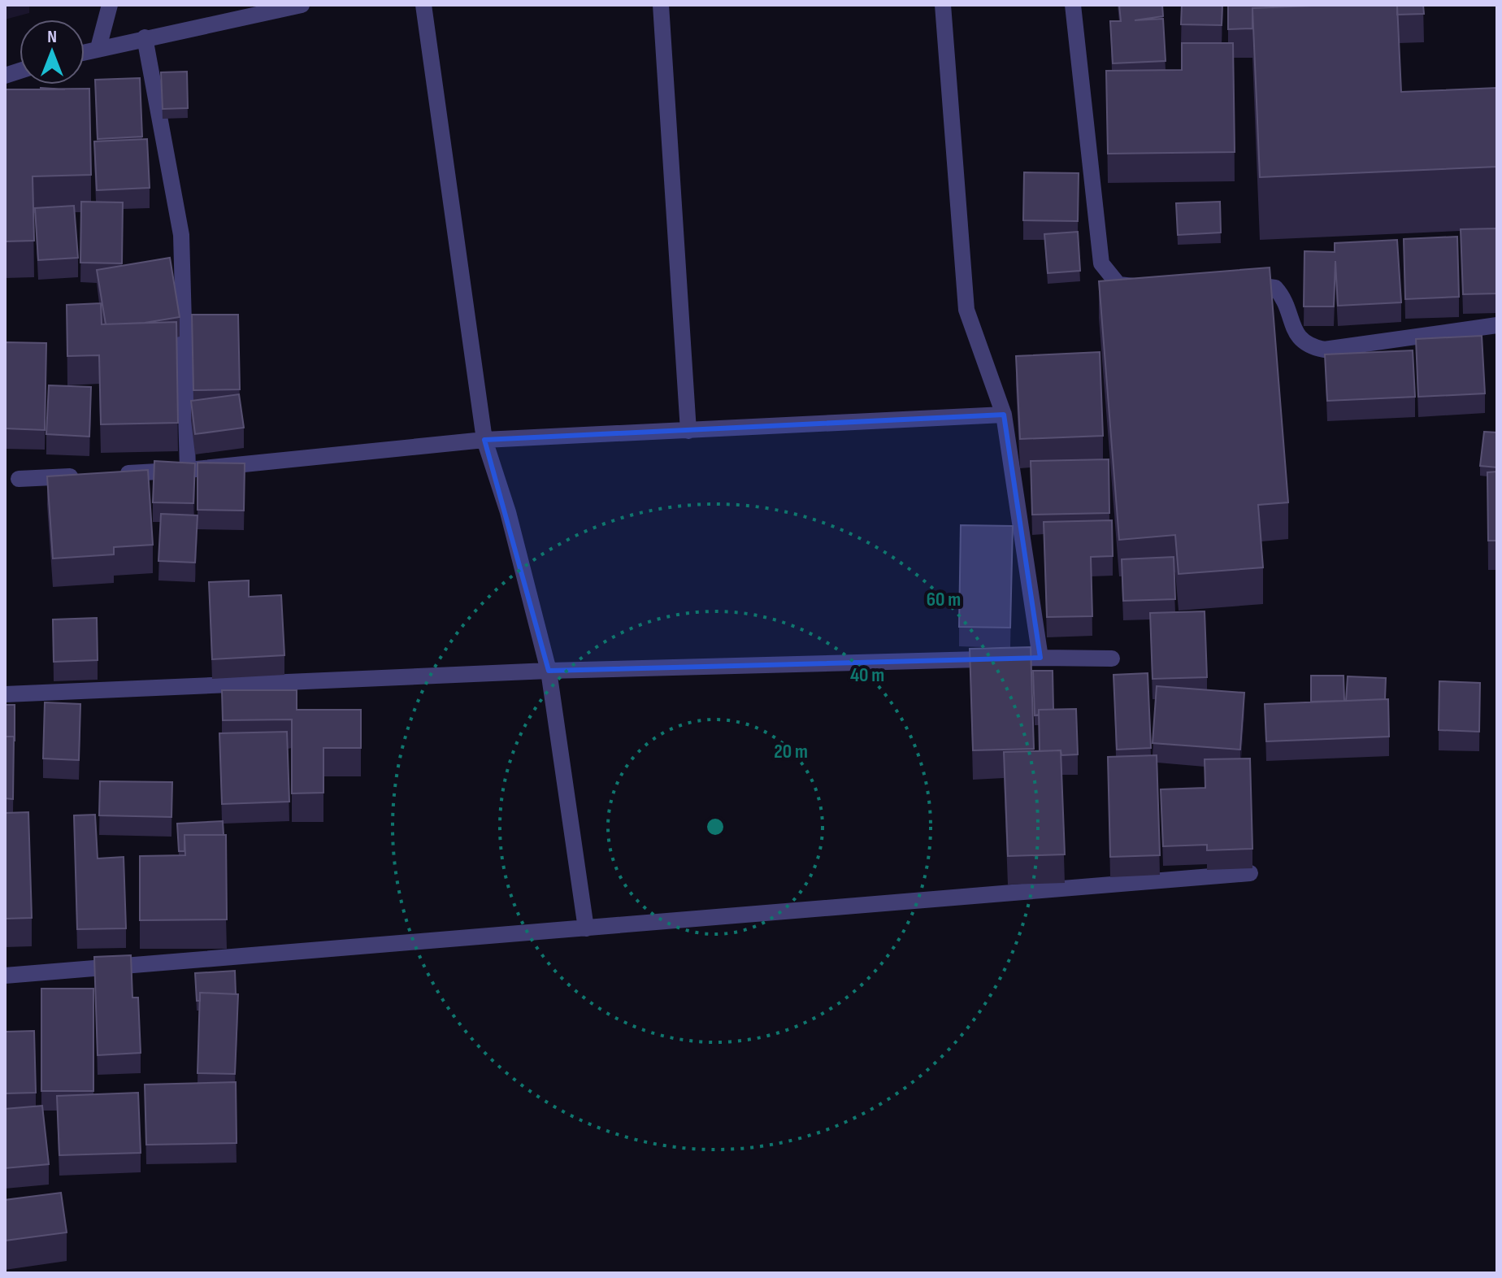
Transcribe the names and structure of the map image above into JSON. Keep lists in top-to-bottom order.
{
  "north": "top",
  "rings": ["60 m", "40 m", "20 m"]
}
